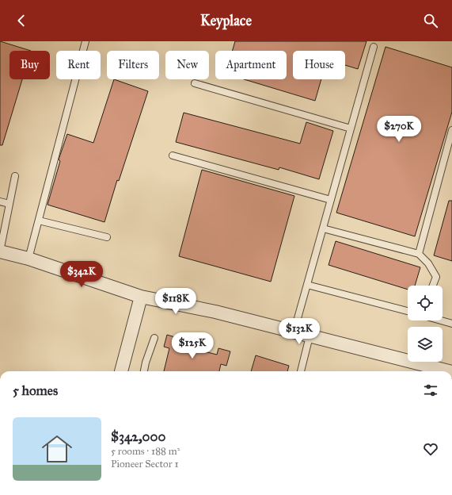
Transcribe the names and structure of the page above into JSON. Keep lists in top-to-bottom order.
{
  "page": {
    "header": "Keyplace",
    "chip": [
      "Buy",
      "Rent",
      "Filters",
      "New",
      "Apartment",
      "House"
    ],
    "price": [
      "$270K",
      "$342K",
      "$118K",
      "$132K",
      "$125K"
    ],
    "heading": "5 homes",
    "list": [
      {
        "name": "$342,000",
        "note": "5 rooms · 188 m² · Pioneer Sector 1"
      }
    ]
  }
}
